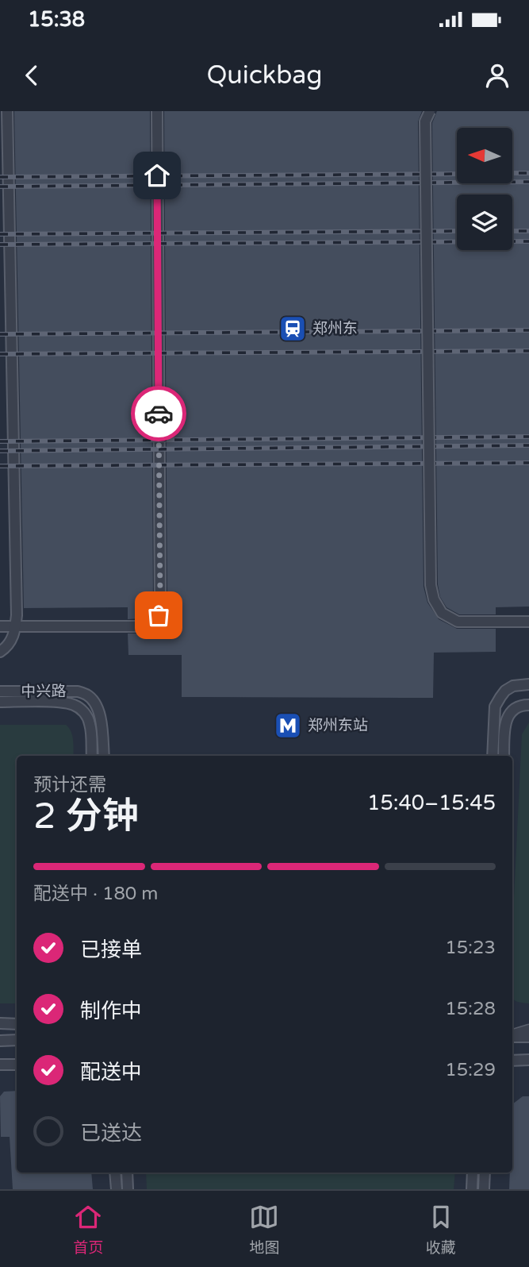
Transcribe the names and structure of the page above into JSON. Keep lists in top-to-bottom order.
{
  "streets": {
    "street": ["中兴路"]
  },
  "places": {
    "station": ["郑州东"],
    "metro station": ["郑州东站"]
  },
  "north": "left",
  "page": {
    "status": "15:38",
    "header": "Quickbag",
    "heading": ["2 分钟", "预计还需", "15:40–15:45"],
    "bar": "配送中 · 180 m",
    "list": [
      ["已接单", "15:23"],
      ["制作中", "15:28"],
      ["配送中", "15:29"],
      "已送达"
    ],
    "tabs": ["首页", "地图", "收藏"]
  }
}
